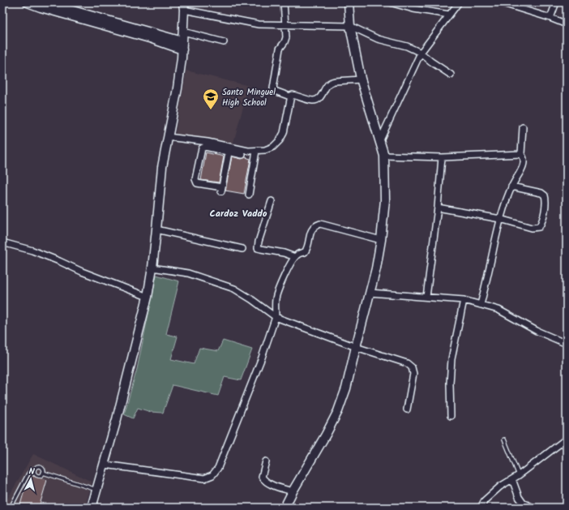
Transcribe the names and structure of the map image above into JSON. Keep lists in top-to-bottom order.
{
  "districts": ["Cardoz Vaddo"],
  "places": {
    "school or university": ["Santo Minguel High School"]
  },
  "north": "top"
}
